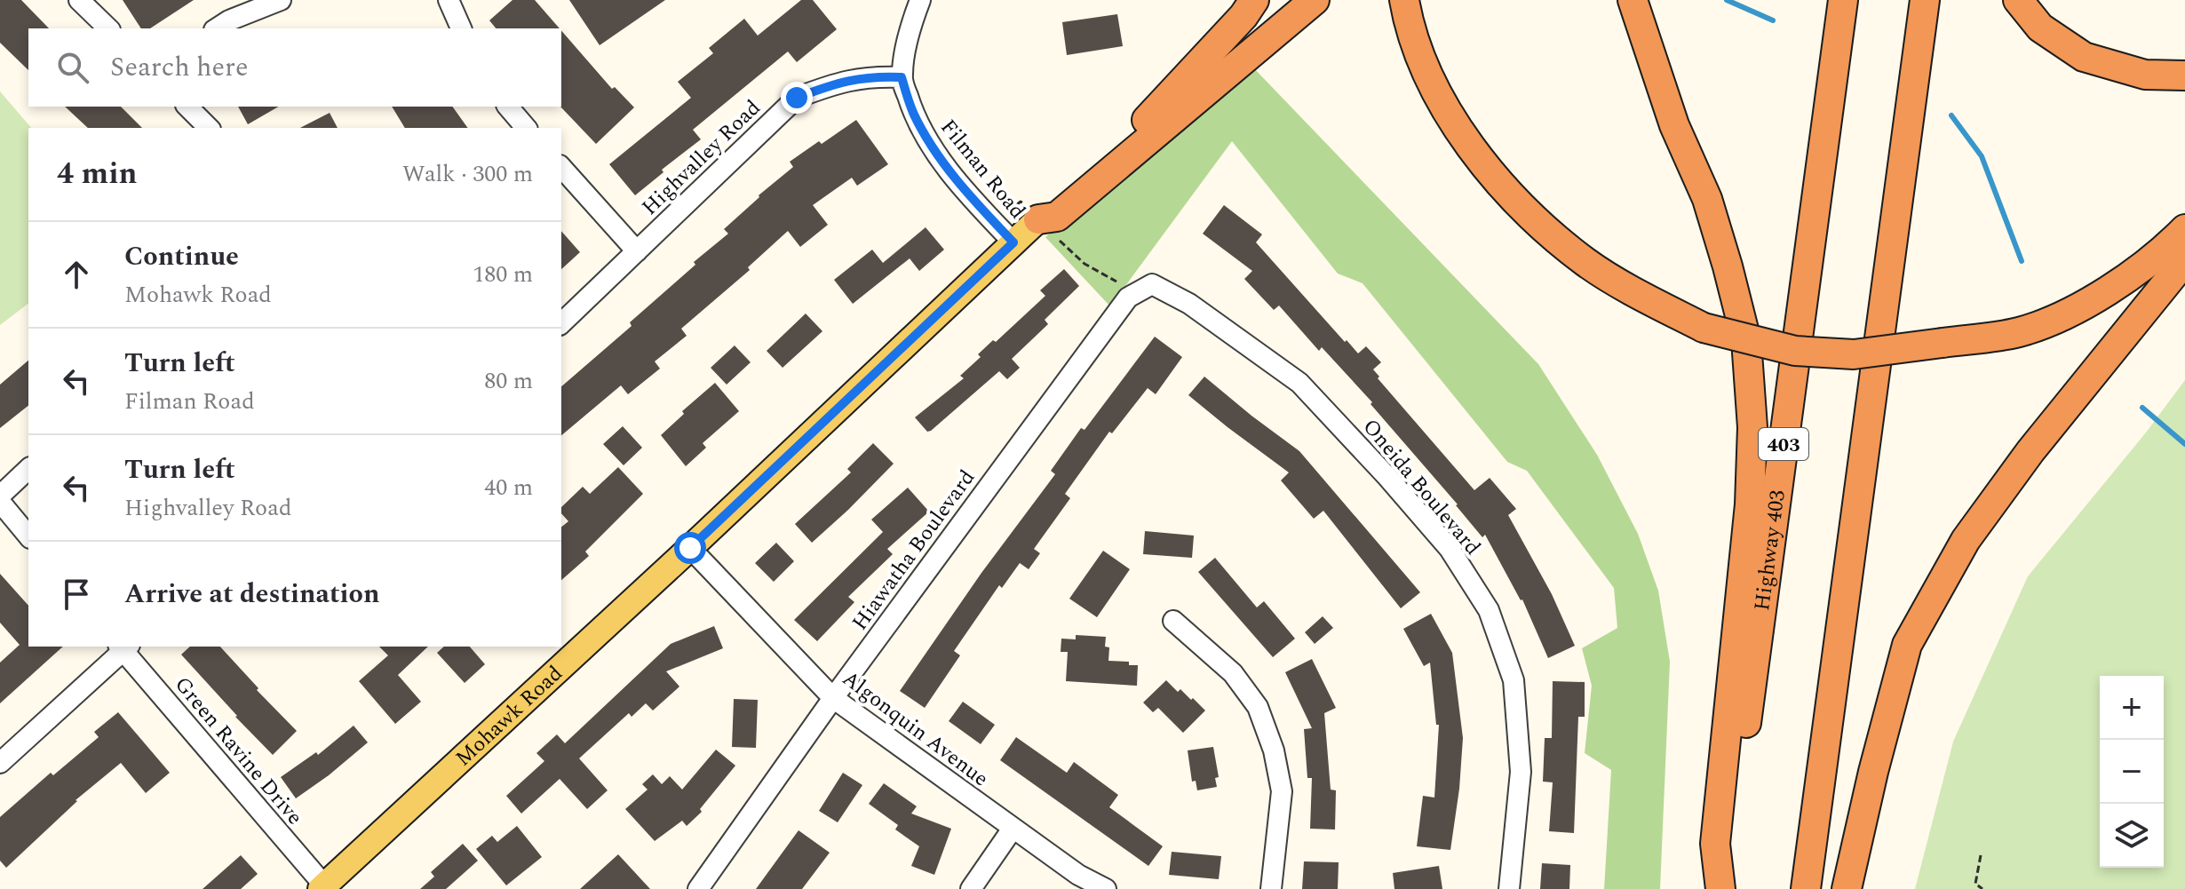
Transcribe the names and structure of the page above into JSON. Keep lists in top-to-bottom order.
{
  "streets": {
    "highway": ["403", "Highway 403"],
    "main road": ["Mohawk Road"],
    "street": [
      "Highvalley Road",
      "Filman Road",
      "Oneida Boulevard",
      "Hiawatha Boulevard",
      "Algonquin Avenue",
      "Green Ravine Drive"
    ]
  },
  "crossings": [
    ["Highvalley Road", "Filman Road"],
    ["Filman Road", "Mohawk Road"],
    ["Oneida Boulevard", "Hiawatha Boulevard"],
    ["Hiawatha Boulevard", "Algonquin Avenue"],
    ["Mohawk Road", "Algonquin Avenue"],
    ["Mohawk Road", "Green Ravine Drive"]
  ],
  "page": {
    "search": "Search here",
    "heading": ["4 min", "Walk · 300 m"],
    "list": [
      ["Continue", "Mohawk Road", "180 m"],
      ["Turn left", "Filman Road", "80 m"],
      ["Turn left", "Highvalley Road", "40 m"],
      "Arrive at destination"
    ],
    "map_buttons": ["+", "−"]
  }
}
